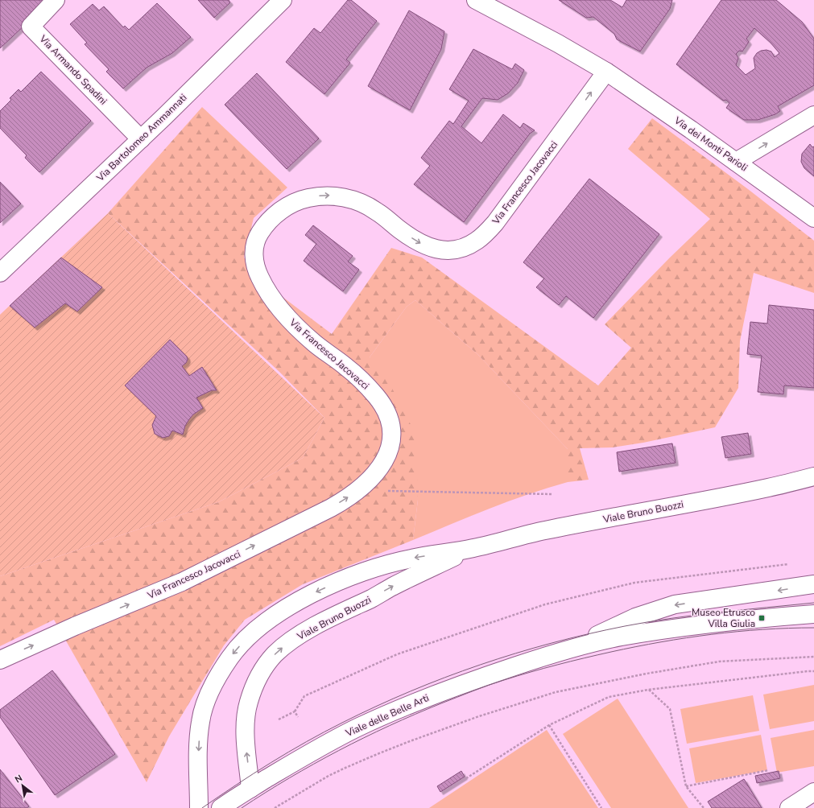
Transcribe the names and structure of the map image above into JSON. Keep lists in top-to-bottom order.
{
  "streets": {
    "street": [
      "Via Armando Spadini",
      "Via Bartolomeo Ammannati",
      "Via dei Monti Parioli",
      "Via Francesco Jacovacci",
      "Viale Bruno Buozzi",
      "Viale delle Belle Arti"
    ]
  },
  "crossings": [
    ["Via Armando Spadini", "Via Bartolomeo Ammannati"],
    ["Via dei Monti Parioli", "Via Francesco Jacovacci"],
    ["Viale Bruno Buozzi", "Viale delle Belle Arti"]
  ],
  "places": {
    "transit": ["Museo Etrusco Villa Giulia"]
  },
  "north": "top left"
}
